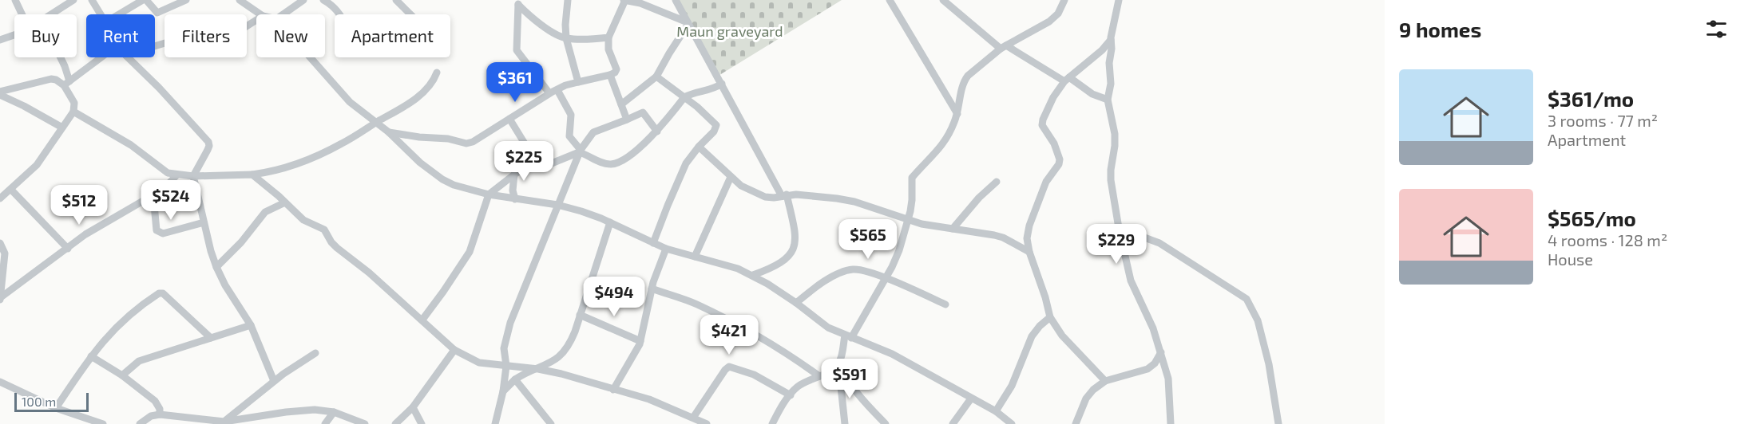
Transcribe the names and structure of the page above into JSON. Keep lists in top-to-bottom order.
{
  "parks": ["Maun graveyard"],
  "scale_bar": "100 m",
  "page": {
    "heading": "9 homes",
    "chip": [
      "Buy",
      "Rent",
      "Filters",
      "New",
      "Apartment"
    ],
    "list": [
      {
        "name": "$361/mo",
        "note": "3 rooms · 77 m² · Apartment"
      },
      {
        "name": "$565/mo",
        "note": "4 rooms · 128 m² · House"
      }
    ],
    "price": [
      "$361",
      "$225",
      "$524",
      "$512",
      "$565",
      "$229",
      "$494",
      "$421",
      "$591"
    ],
    "scale": "100 m"
  }
}
